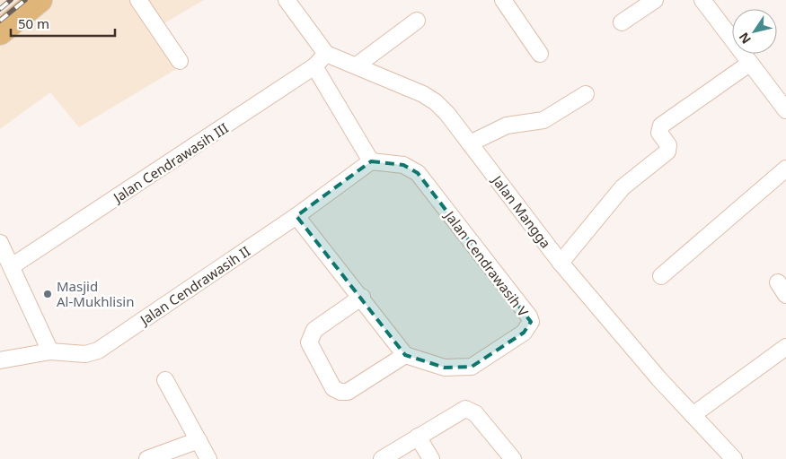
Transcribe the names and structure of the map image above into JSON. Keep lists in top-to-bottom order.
{
  "streets": {
    "street": [
      "Jalan Cendrawasih III",
      "Jalan Mangga",
      "Jalan Cendrawasih V",
      "Jalan Cendrawasih II"
    ]
  },
  "crossings": [
    ["Jalan Cendrawasih III", "Jalan Mangga"],
    ["Jalan Cendrawasih V", "Jalan Cendrawasih II"]
  ],
  "places": ["Masjid Al-Mukhlisin"],
  "scale_bar": "50 m",
  "north": "bottom left"
}
